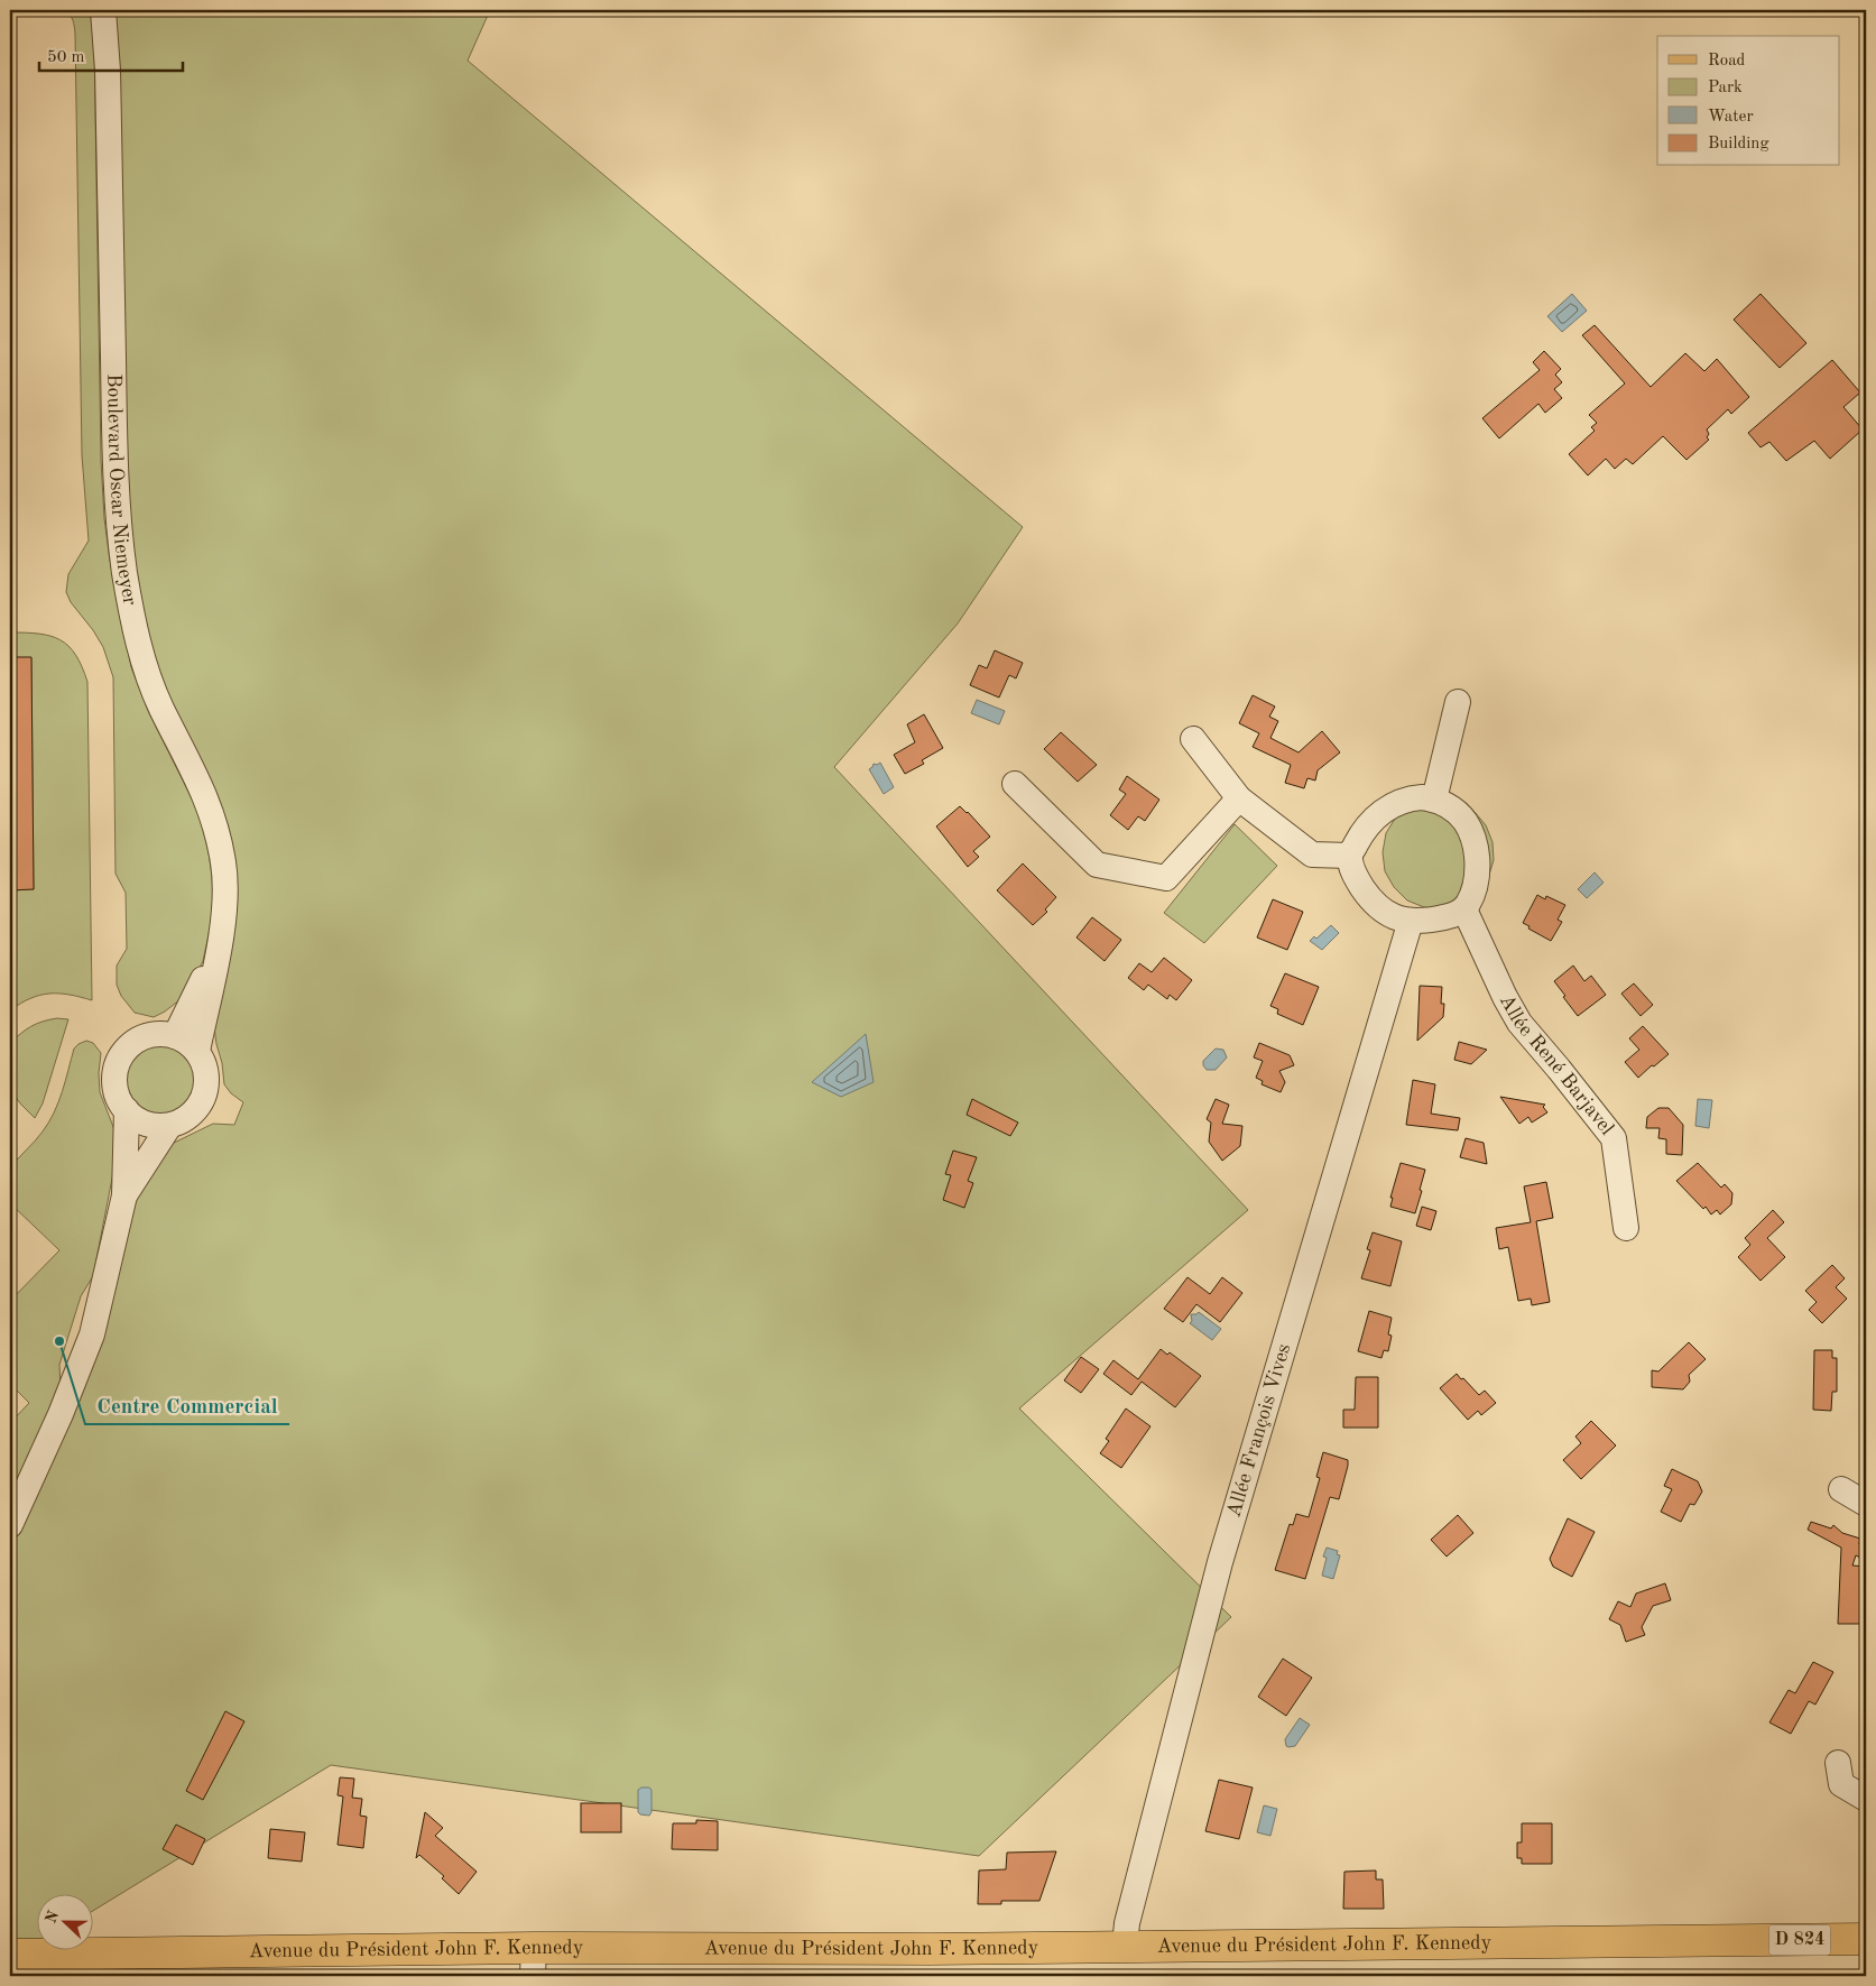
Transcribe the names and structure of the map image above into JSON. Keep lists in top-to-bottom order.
{
  "streets": {
    "main road": ["D 824", "Avenue du Président John F. Kennedy"],
    "street": ["Boulevard Oscar Niemeyer", "Allée René Barjavel", "Allée François Vives"]
  },
  "crossings": [
    ["Allée René Barjavel", "Allée François Vives"],
    ["Allée François Vives", "Avenue du Président John F. Kennedy"]
  ],
  "places": ["Centre Commercial"],
  "legend": [
    "Road",
    "Park",
    "Water",
    "Building"
  ],
  "scale_bar": "50 m",
  "north": "left"
}
